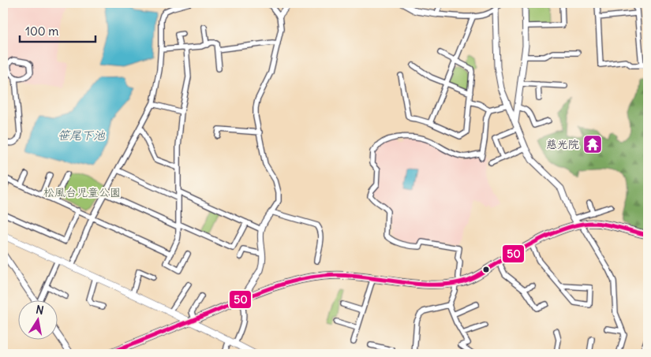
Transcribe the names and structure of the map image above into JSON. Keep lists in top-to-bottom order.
{
  "water": ["笹尾下池"],
  "parks": ["松風台児童公園"],
  "places": {
    "temple": ["慈光院"]
  },
  "lines": ["transit line 50"],
  "scale_bar": "100 m",
  "north": "top"
}
